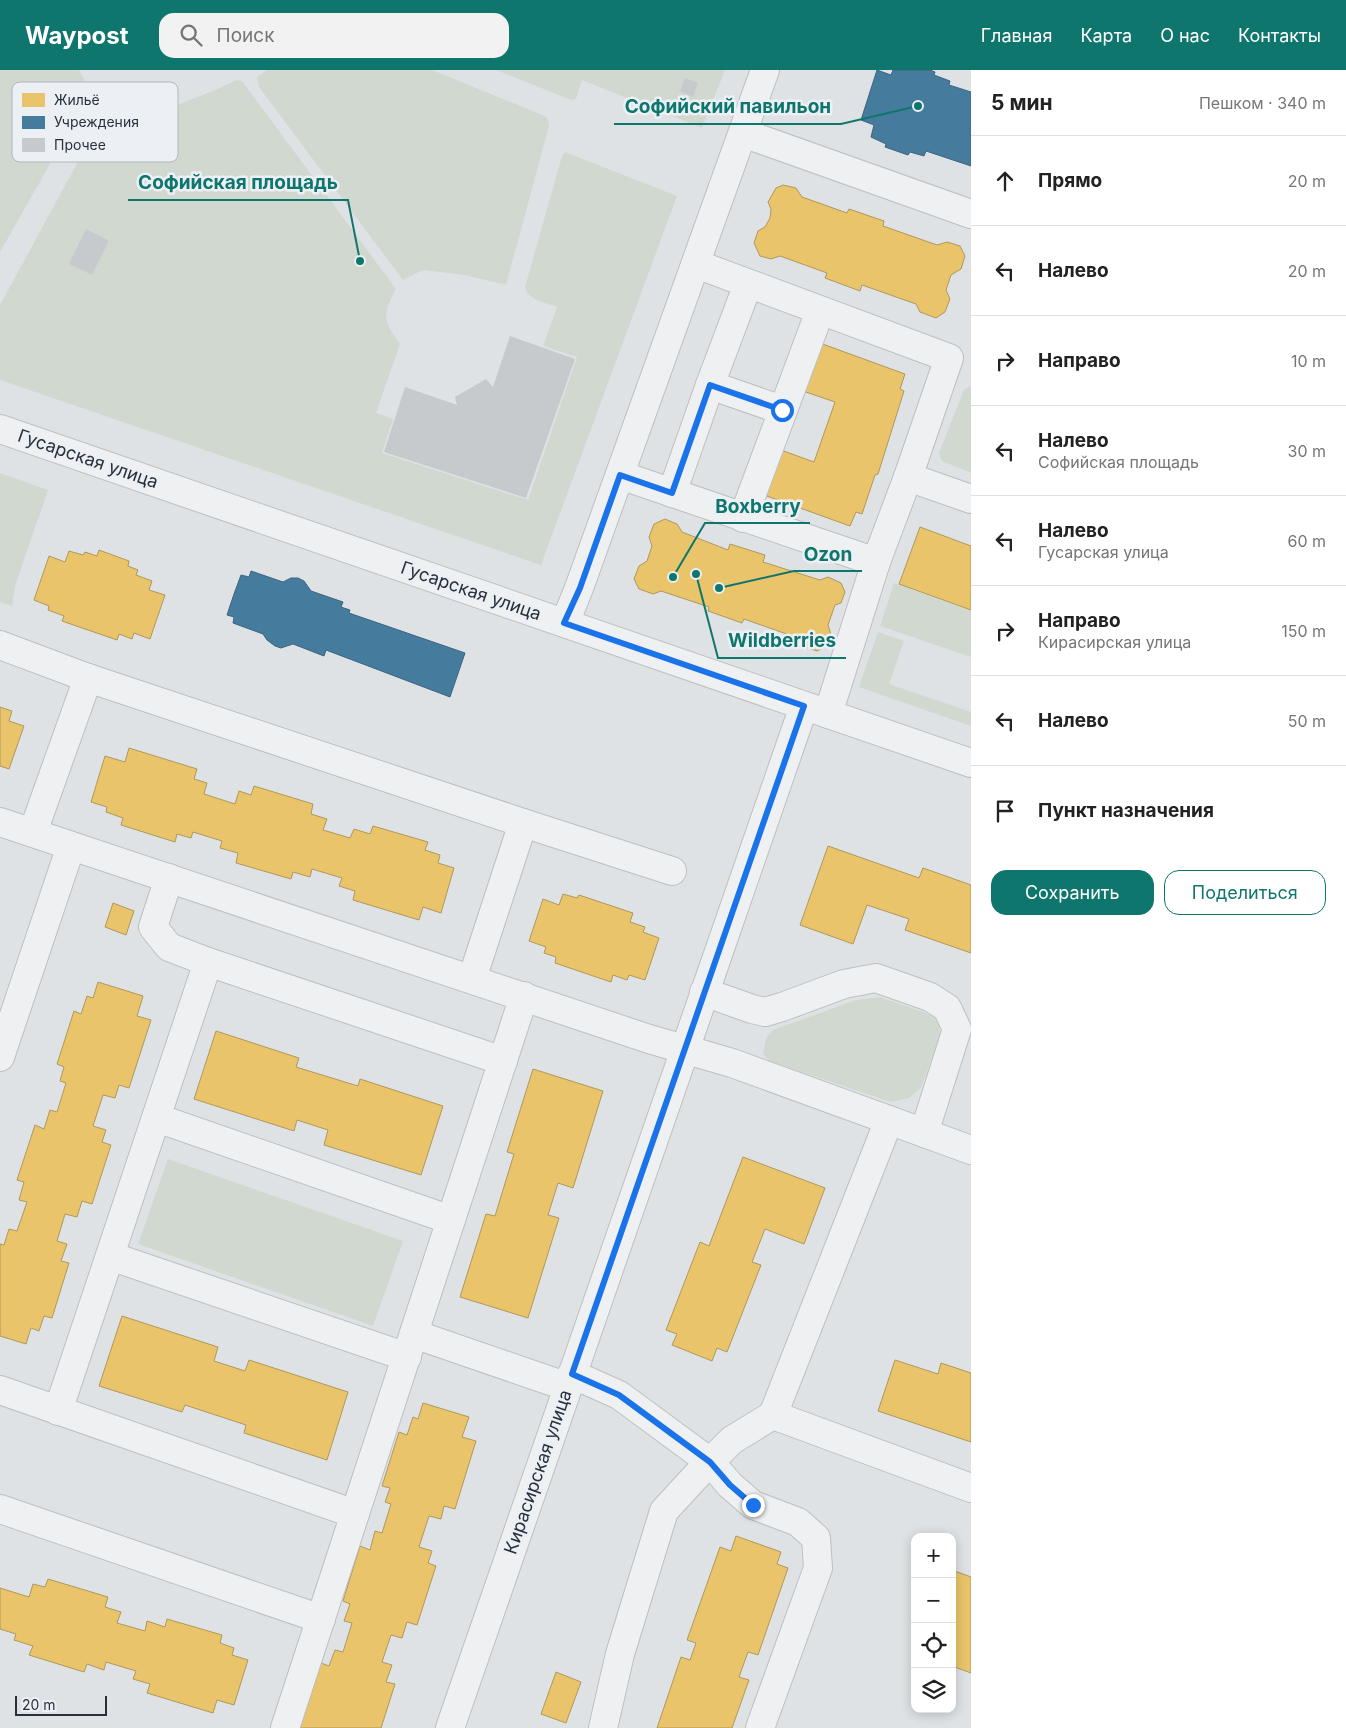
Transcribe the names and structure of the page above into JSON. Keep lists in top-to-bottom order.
{
  "streets": {
    "street": ["Гусарская улица", "Кирасирская улица"]
  },
  "crossings": [
    ["Гусарская улица", "Кирасирская улица"]
  ],
  "places": [
    "Софийский павильон",
    "Софийская площадь",
    "Wildberries",
    "Boxberry",
    "Ozon"
  ],
  "legend": ["Жильё", "Учреждения", "Прочее"],
  "scale_bar": "20 m",
  "page": {
    "header": "Waypost",
    "search": "Поиск",
    "nav": [
      "Главная",
      "Карта",
      "О нас",
      "Контакты"
    ],
    "heading": ["5 мин", "Пешком · 340 m"],
    "list": [
      ["Прямо", "20 m"],
      ["Налево", "20 m"],
      ["Направо", "10 m"],
      ["Налево", "Софийская площадь", "30 m"],
      ["Налево", "Гусарская улица", "60 m"],
      ["Направо", "Кирасирская улица", "150 m"],
      ["Налево", "50 m"],
      "Пункт назначения"
    ],
    "buttons": ["Сохранить", "Поделиться"],
    "map_buttons": ["+", "−"],
    "scale": "20 m"
  }
}
